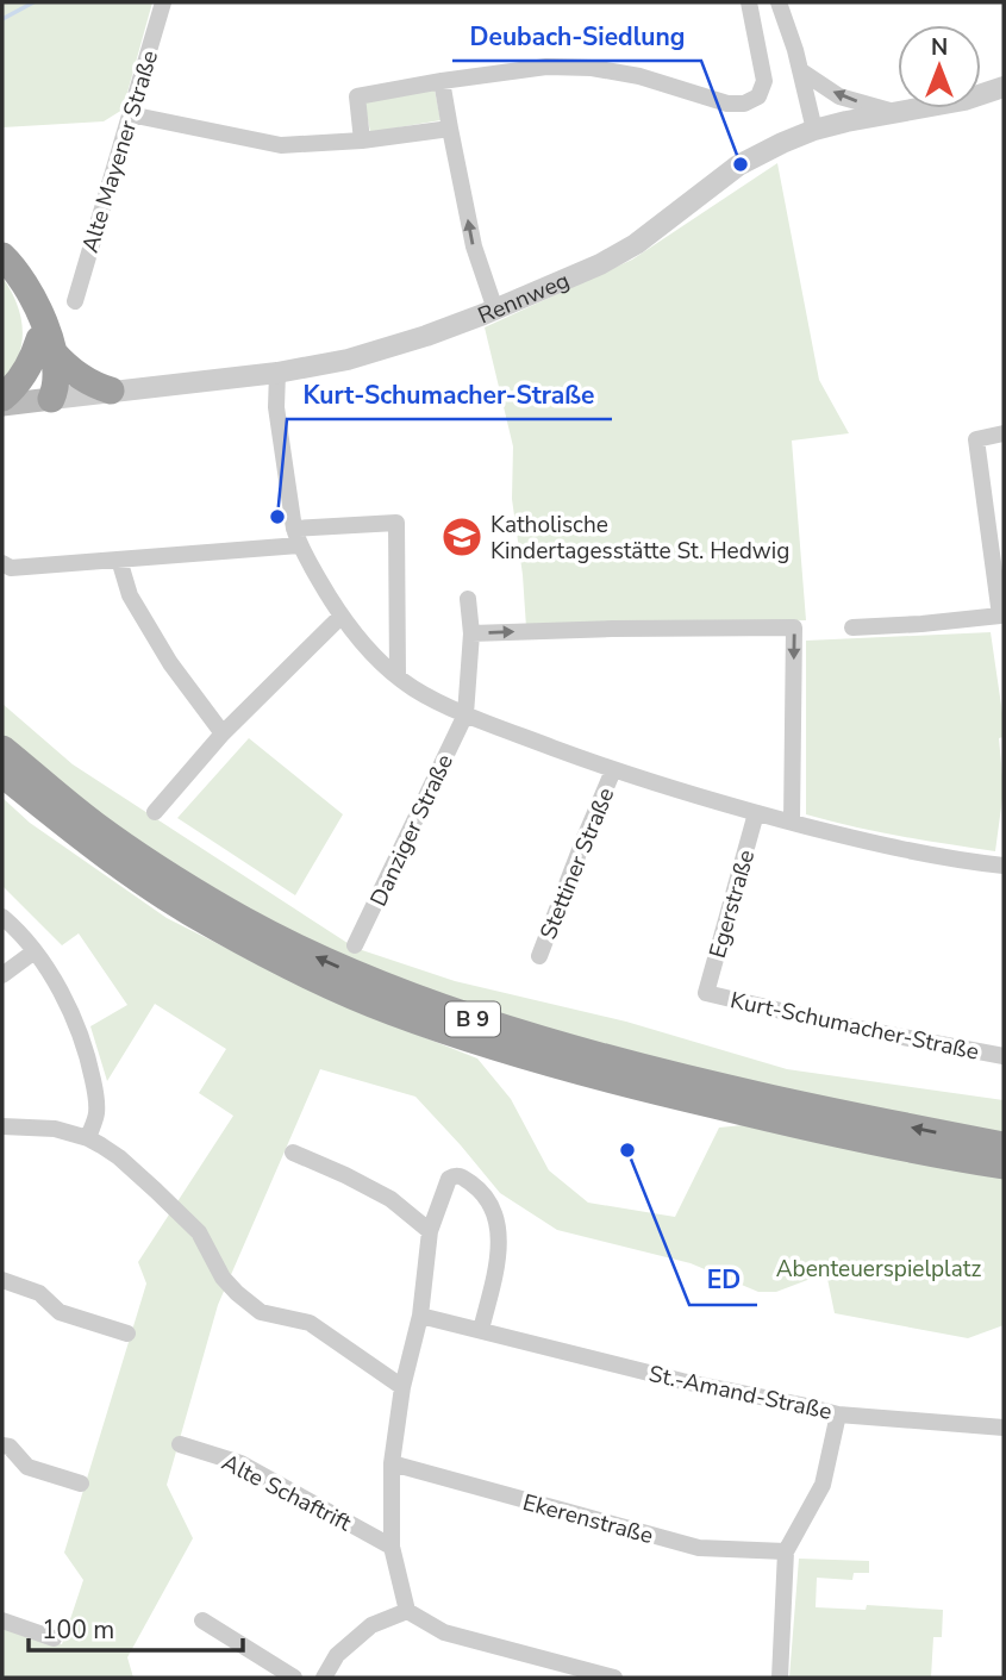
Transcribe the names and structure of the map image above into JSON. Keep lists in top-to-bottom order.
{
  "streets": {
    "highway": ["B 9"],
    "main road": ["Rennweg"],
    "street": [
      "Alte Mayener Straße",
      "Danziger Straße",
      "Stettiner Straße",
      "Egerstraße",
      "Kurt-Schumacher-Straße",
      "St.-Amand-Straße",
      "Alte Schaftrift",
      "Ekerenstraße"
    ]
  },
  "crossings": [
    ["Egerstraße", "Kurt-Schumacher-Straße"]
  ],
  "parks": ["Abenteuerspielplatz"],
  "places": {
    "other": ["Deubach-Siedlung", "Kurt-Schumacher-Straße", "ED"],
    "school or university": ["Katholische Kindertagesstätte St. Hedwig"]
  },
  "scale_bar": "100 m",
  "north": "top"
}
